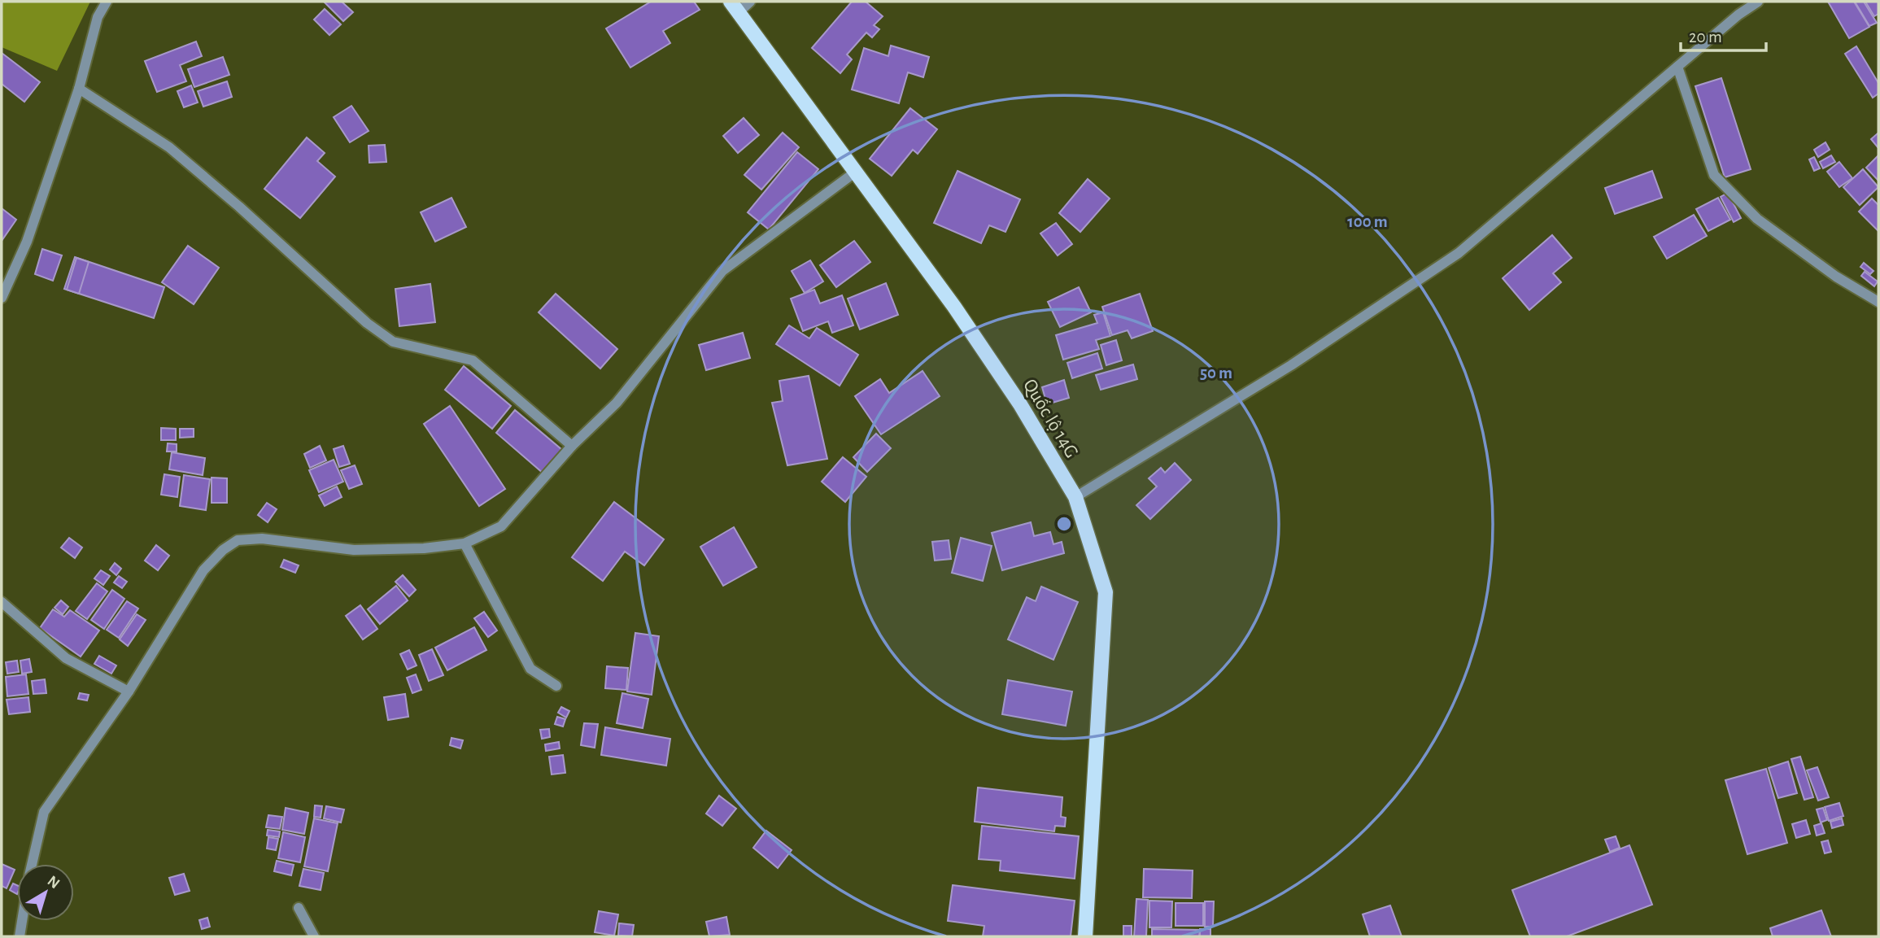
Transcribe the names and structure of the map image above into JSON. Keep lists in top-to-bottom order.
{
  "streets": {
    "main road": ["Quốc lộ 14G"]
  },
  "scale_bar": "20 m",
  "north": "top right",
  "rings": ["100 m", "50 m"]
}
